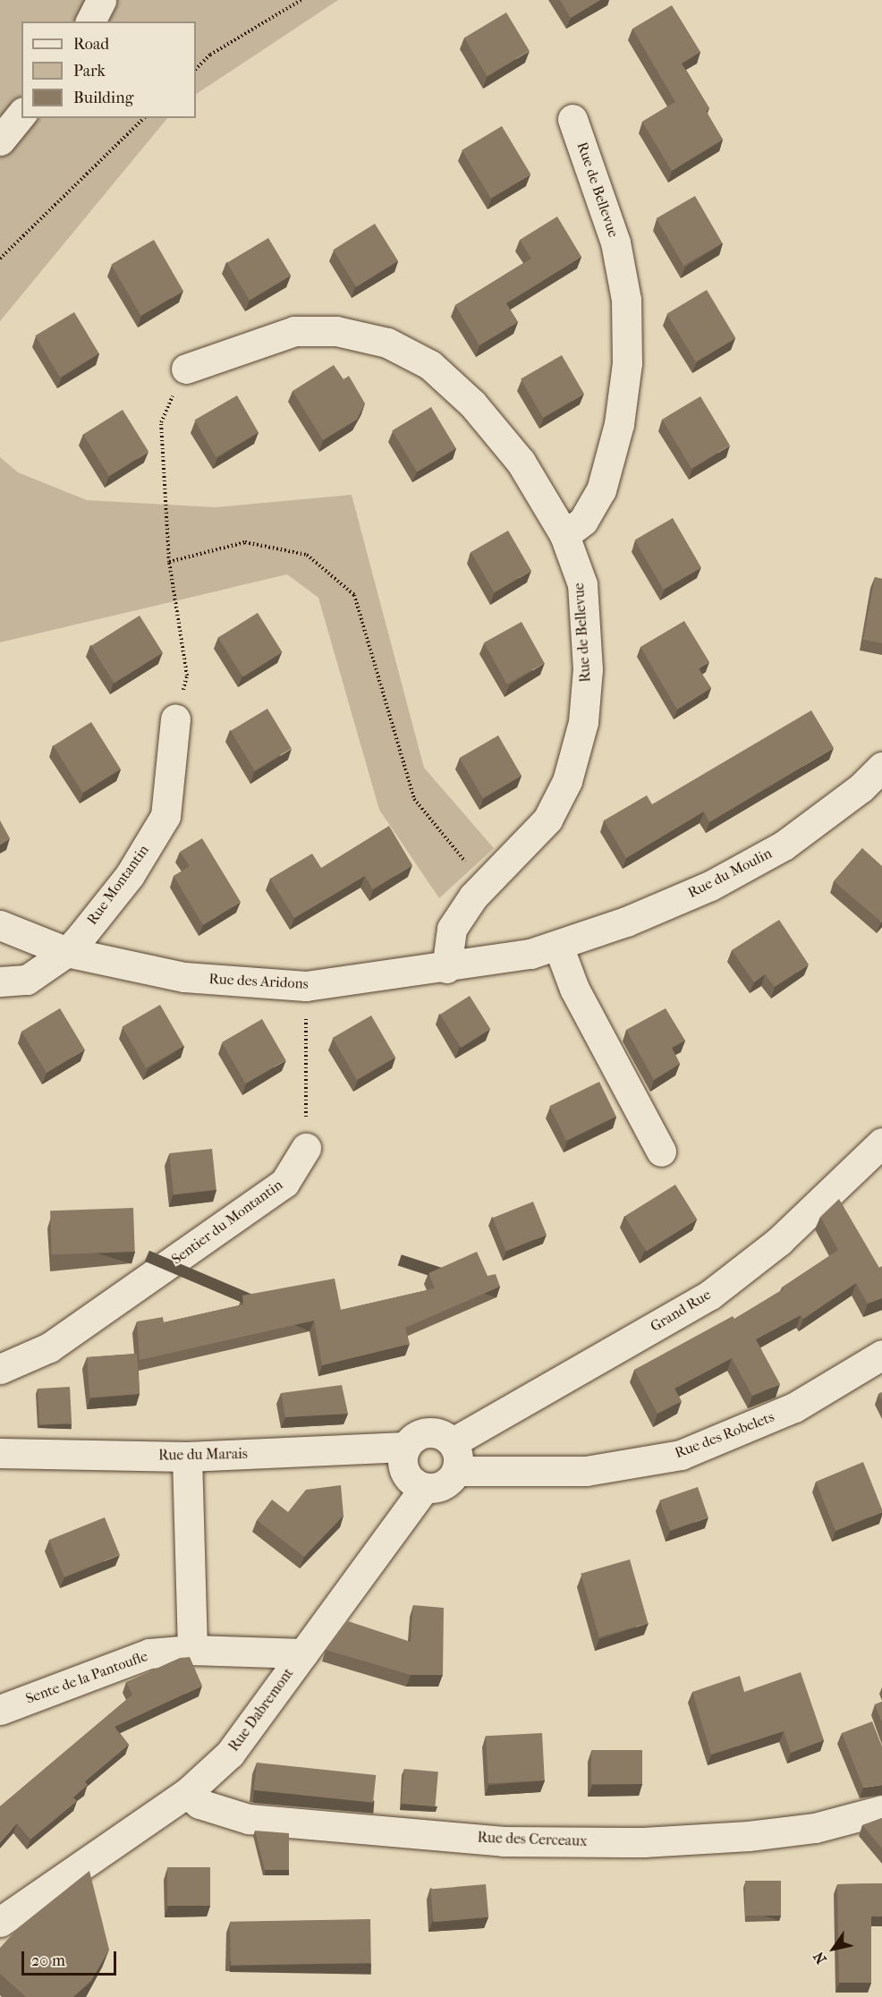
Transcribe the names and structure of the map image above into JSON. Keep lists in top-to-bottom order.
{
  "streets": {
    "street": [
      "Rue de Bellevue",
      "Rue du Moulin",
      "Rue Montantin",
      "Rue des Aridons",
      "Sentier du Montantin",
      "Grand Rue",
      "Rue des Robelets",
      "Rue du Marais",
      "Sente de la Pantoufle",
      "Rue Dabremont",
      "Rue des Cerceaux"
    ]
  },
  "crossings": [
    ["Rue de Bellevue", "Rue des Aridons"],
    ["Rue du Moulin", "Rue des Aridons"],
    ["Rue Montantin", "Rue des Aridons"],
    ["Grand Rue", "Rue des Robelets"],
    ["Grand Rue", "Rue du Marais"],
    ["Grand Rue", "Rue Dabremont"],
    ["Rue des Robelets", "Rue du Marais"],
    ["Rue des Robelets", "Rue Dabremont"],
    ["Rue du Marais", "Rue Dabremont"],
    ["Sente de la Pantoufle", "Rue Dabremont"],
    ["Rue Dabremont", "Rue des Cerceaux"]
  ],
  "legend": ["Road", "Park", "Building"],
  "scale_bar": "20 m",
  "north": "bottom left"
}
